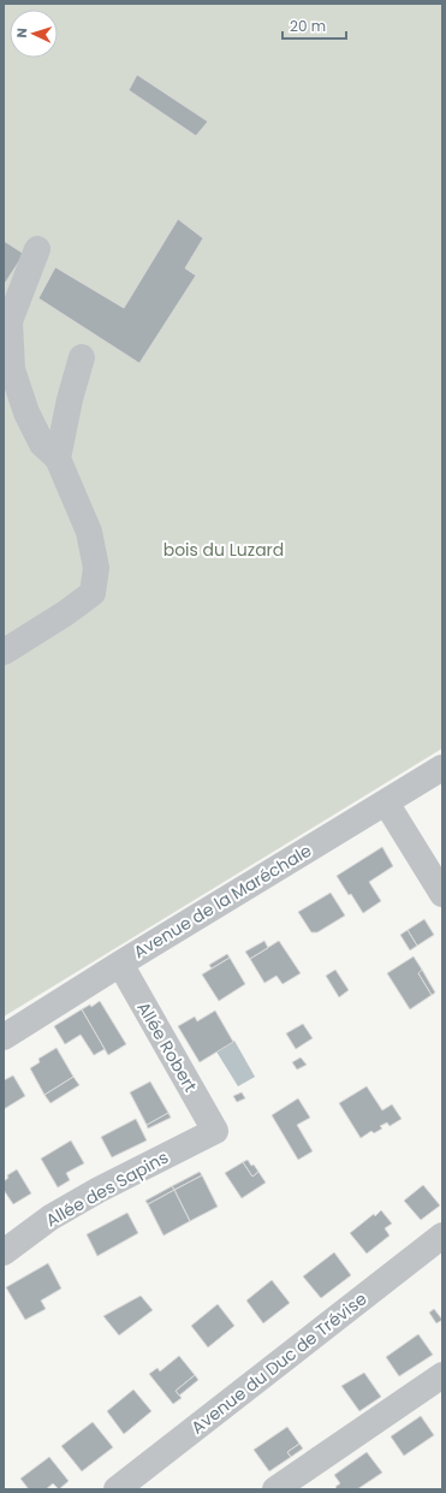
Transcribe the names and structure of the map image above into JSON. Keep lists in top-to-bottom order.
{
  "streets": {
    "street": [
      "Avenue de la Maréchale",
      "Allée Robert",
      "Allée des Sapins",
      "Avenue du Duc de Trévise"
    ]
  },
  "crossings": [
    ["Avenue de la Maréchale", "Allée Robert"],
    ["Allée Robert", "Allée des Sapins"]
  ],
  "parks": ["bois du Luzard"],
  "scale_bar": "20 m",
  "north": "left"
}
